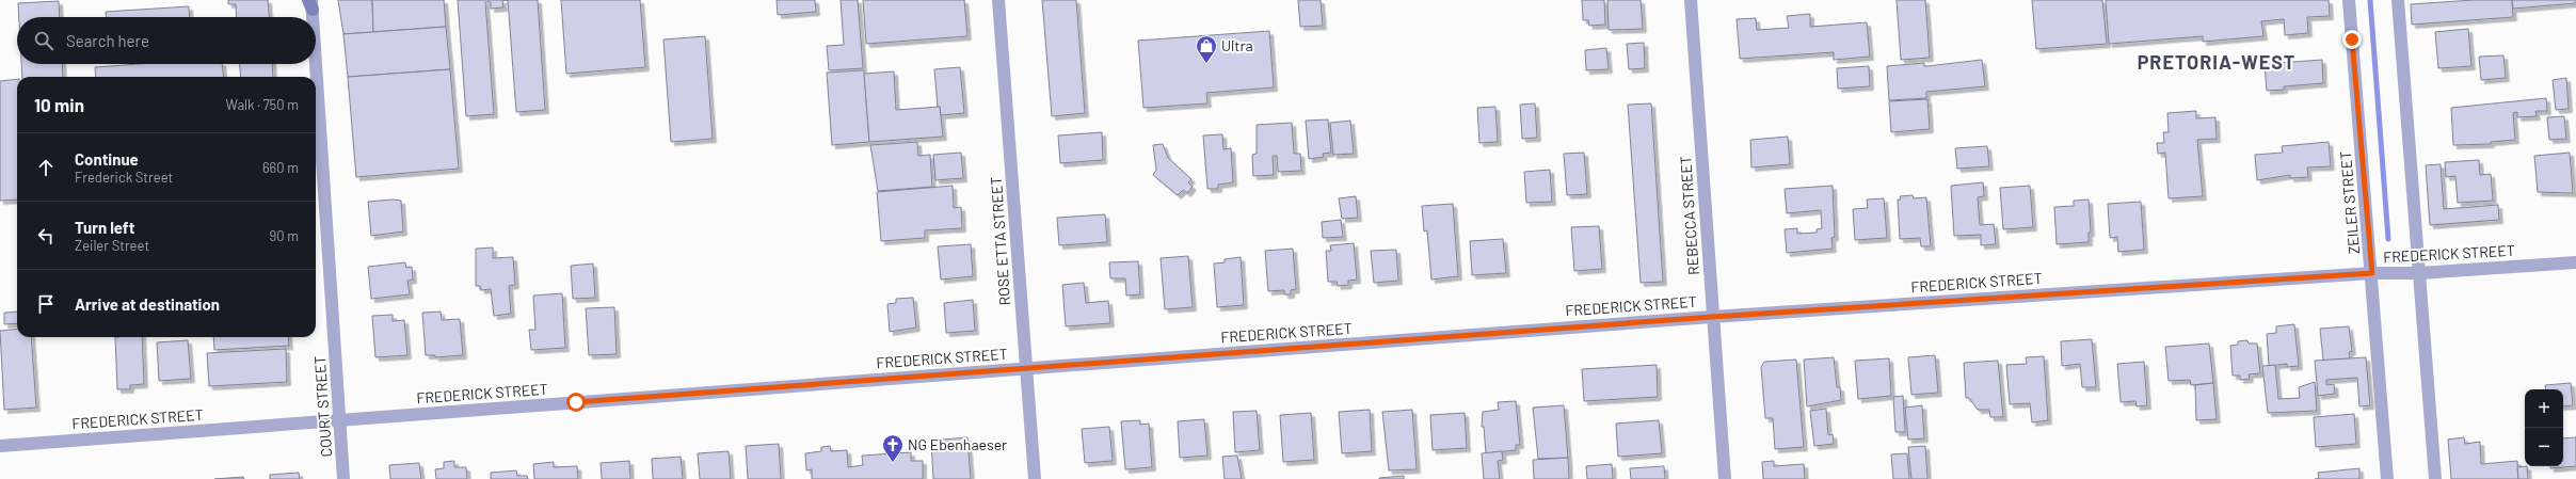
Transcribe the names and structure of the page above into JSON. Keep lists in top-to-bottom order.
{
  "streets": {
    "street": [
      "ZEILER STREET",
      "REBECCA STREET",
      "ROSE ETTA STREET",
      "FREDERICK STREET",
      "COURT STREET"
    ]
  },
  "crossings": [
    ["ZEILER STREET", "FREDERICK STREET"],
    ["REBECCA STREET", "FREDERICK STREET"],
    ["ROSE ETTA STREET", "FREDERICK STREET"],
    ["FREDERICK STREET", "COURT STREET"]
  ],
  "districts": ["PRETORIA-WEST"],
  "places": {
    "shop": ["Ultra"],
    "church": ["NG Ebenhaeser"]
  },
  "page": {
    "search": "Search here",
    "heading": ["10 min", "Walk · 750 m"],
    "list": [
      ["Continue", "Frederick Street", "660 m"],
      ["Turn left", "Zeiler Street", "90 m"],
      "Arrive at destination"
    ],
    "map_buttons": ["+", "−"]
  }
}
